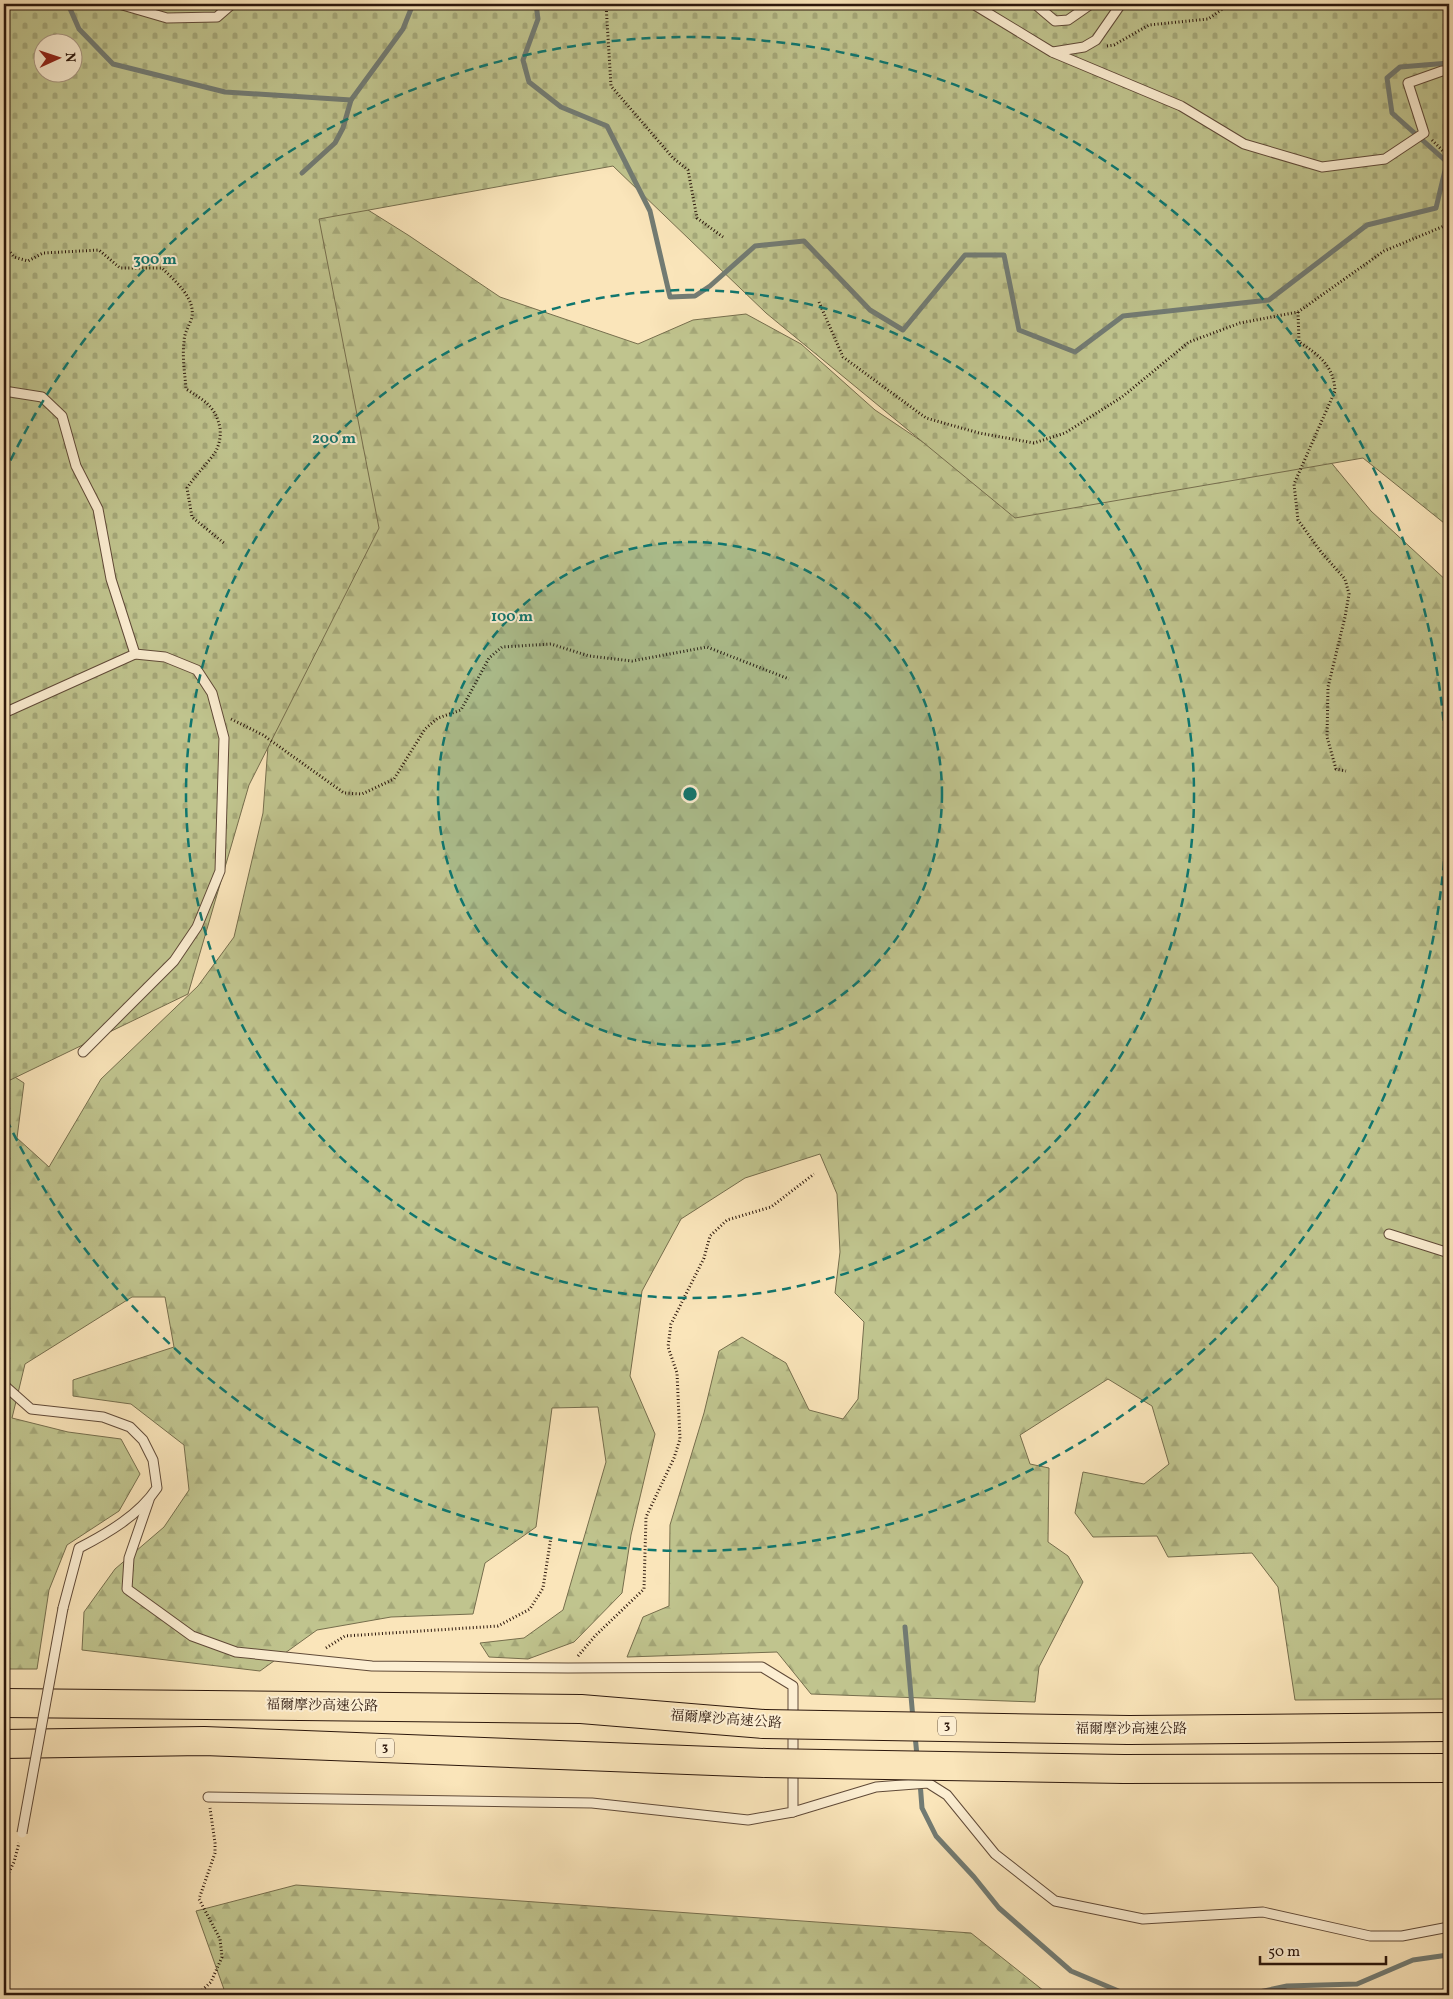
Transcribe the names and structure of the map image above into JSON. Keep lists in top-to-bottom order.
{
  "streets": {
    "highway": ["福爾摩沙高速公路", "3"]
  },
  "scale_bar": "50 m",
  "north": "right",
  "rings": ["300 m", "200 m", "100 m"]
}
